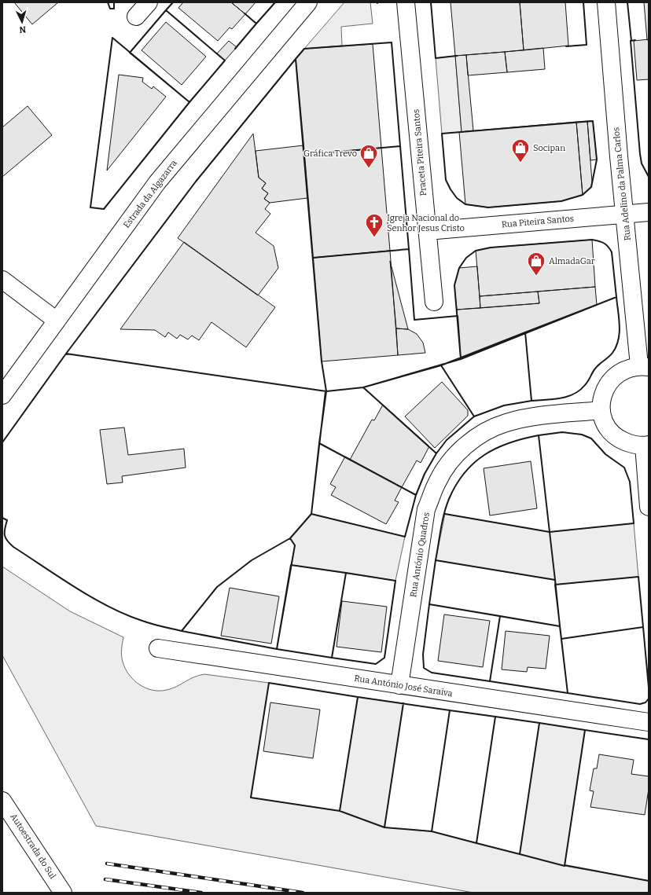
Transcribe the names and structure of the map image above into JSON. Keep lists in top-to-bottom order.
{
  "streets": {
    "main road": [
      "Praceta Piteira Santos",
      "Rua Adelino da Palma Carlos",
      "Estrada da Algazarra",
      "Rua Piteira Santos",
      "Rua António Quadros",
      "Rua António José Saraiva",
      "Autoestrada do Sul"
    ]
  },
  "crossings": [
    ["Praceta Piteira Santos", "Rua Piteira Santos"],
    ["Rua Adelino da Palma Carlos", "Rua Piteira Santos"],
    ["Rua Adelino da Palma Carlos", "Rua António Quadros"],
    ["Rua António Quadros", "Rua António José Saraiva"]
  ],
  "places": {
    "shop": ["Socipan", "Gráfica Trevo", "AlmadaGar"],
    "church": ["Igreja Nacional do Senhor Jesus Cristo"]
  },
  "north": "bottom"
}
